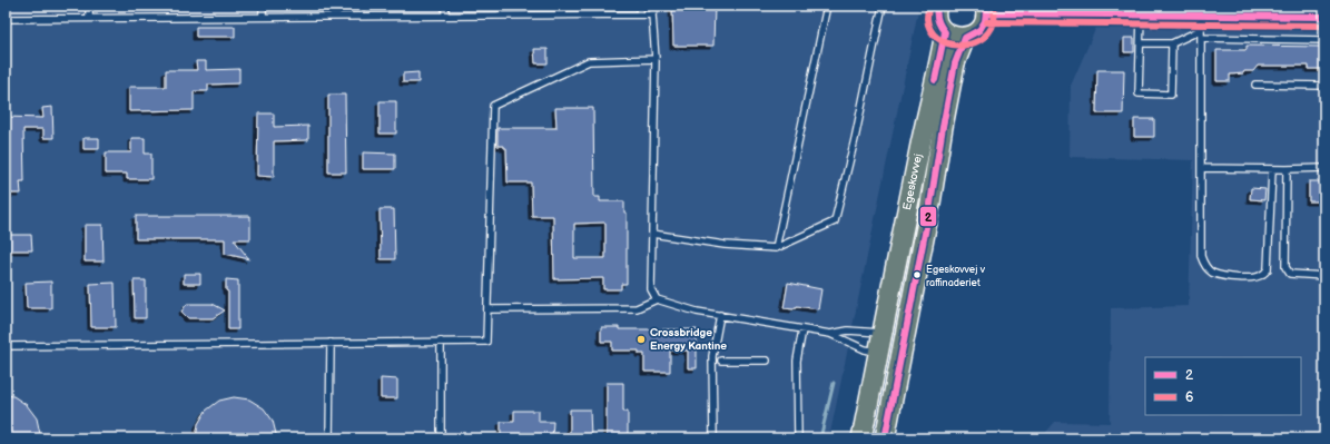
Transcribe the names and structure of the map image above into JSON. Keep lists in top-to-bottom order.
{
  "streets": {
    "main road": ["Egeskovvej"]
  },
  "places": ["Egeskovvej v raffinaderiet", "Crossbridge Energy Kantine"],
  "lines": ["transit line 2", "transit line 6"],
  "legend": ["2", "6"]
}
